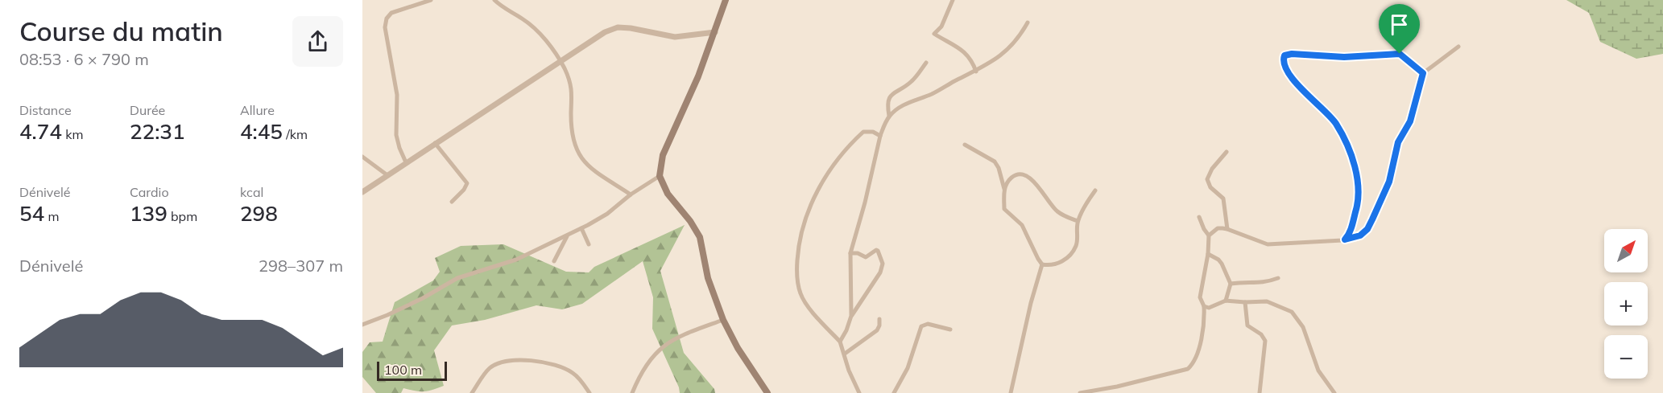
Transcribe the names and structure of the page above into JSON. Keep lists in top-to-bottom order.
{
  "scale_bar": "100 m",
  "north": "top right",
  "page": {
    "heading": ["Course du matin", "08:53 · 6 × 790 m"],
    "stats": [
      ["Distance", "4.74 km"],
      ["Durée", "22:31"],
      ["Allure", "4:45 /km"],
      ["Dénivelé", "54 m"],
      ["Cardio", "139 bpm"],
      ["kcal", "298"]
    ],
    "map_buttons": ["+", "−"],
    "chart": ["Dénivelé", "298–307 m"],
    "scale": "100 m"
  }
}
